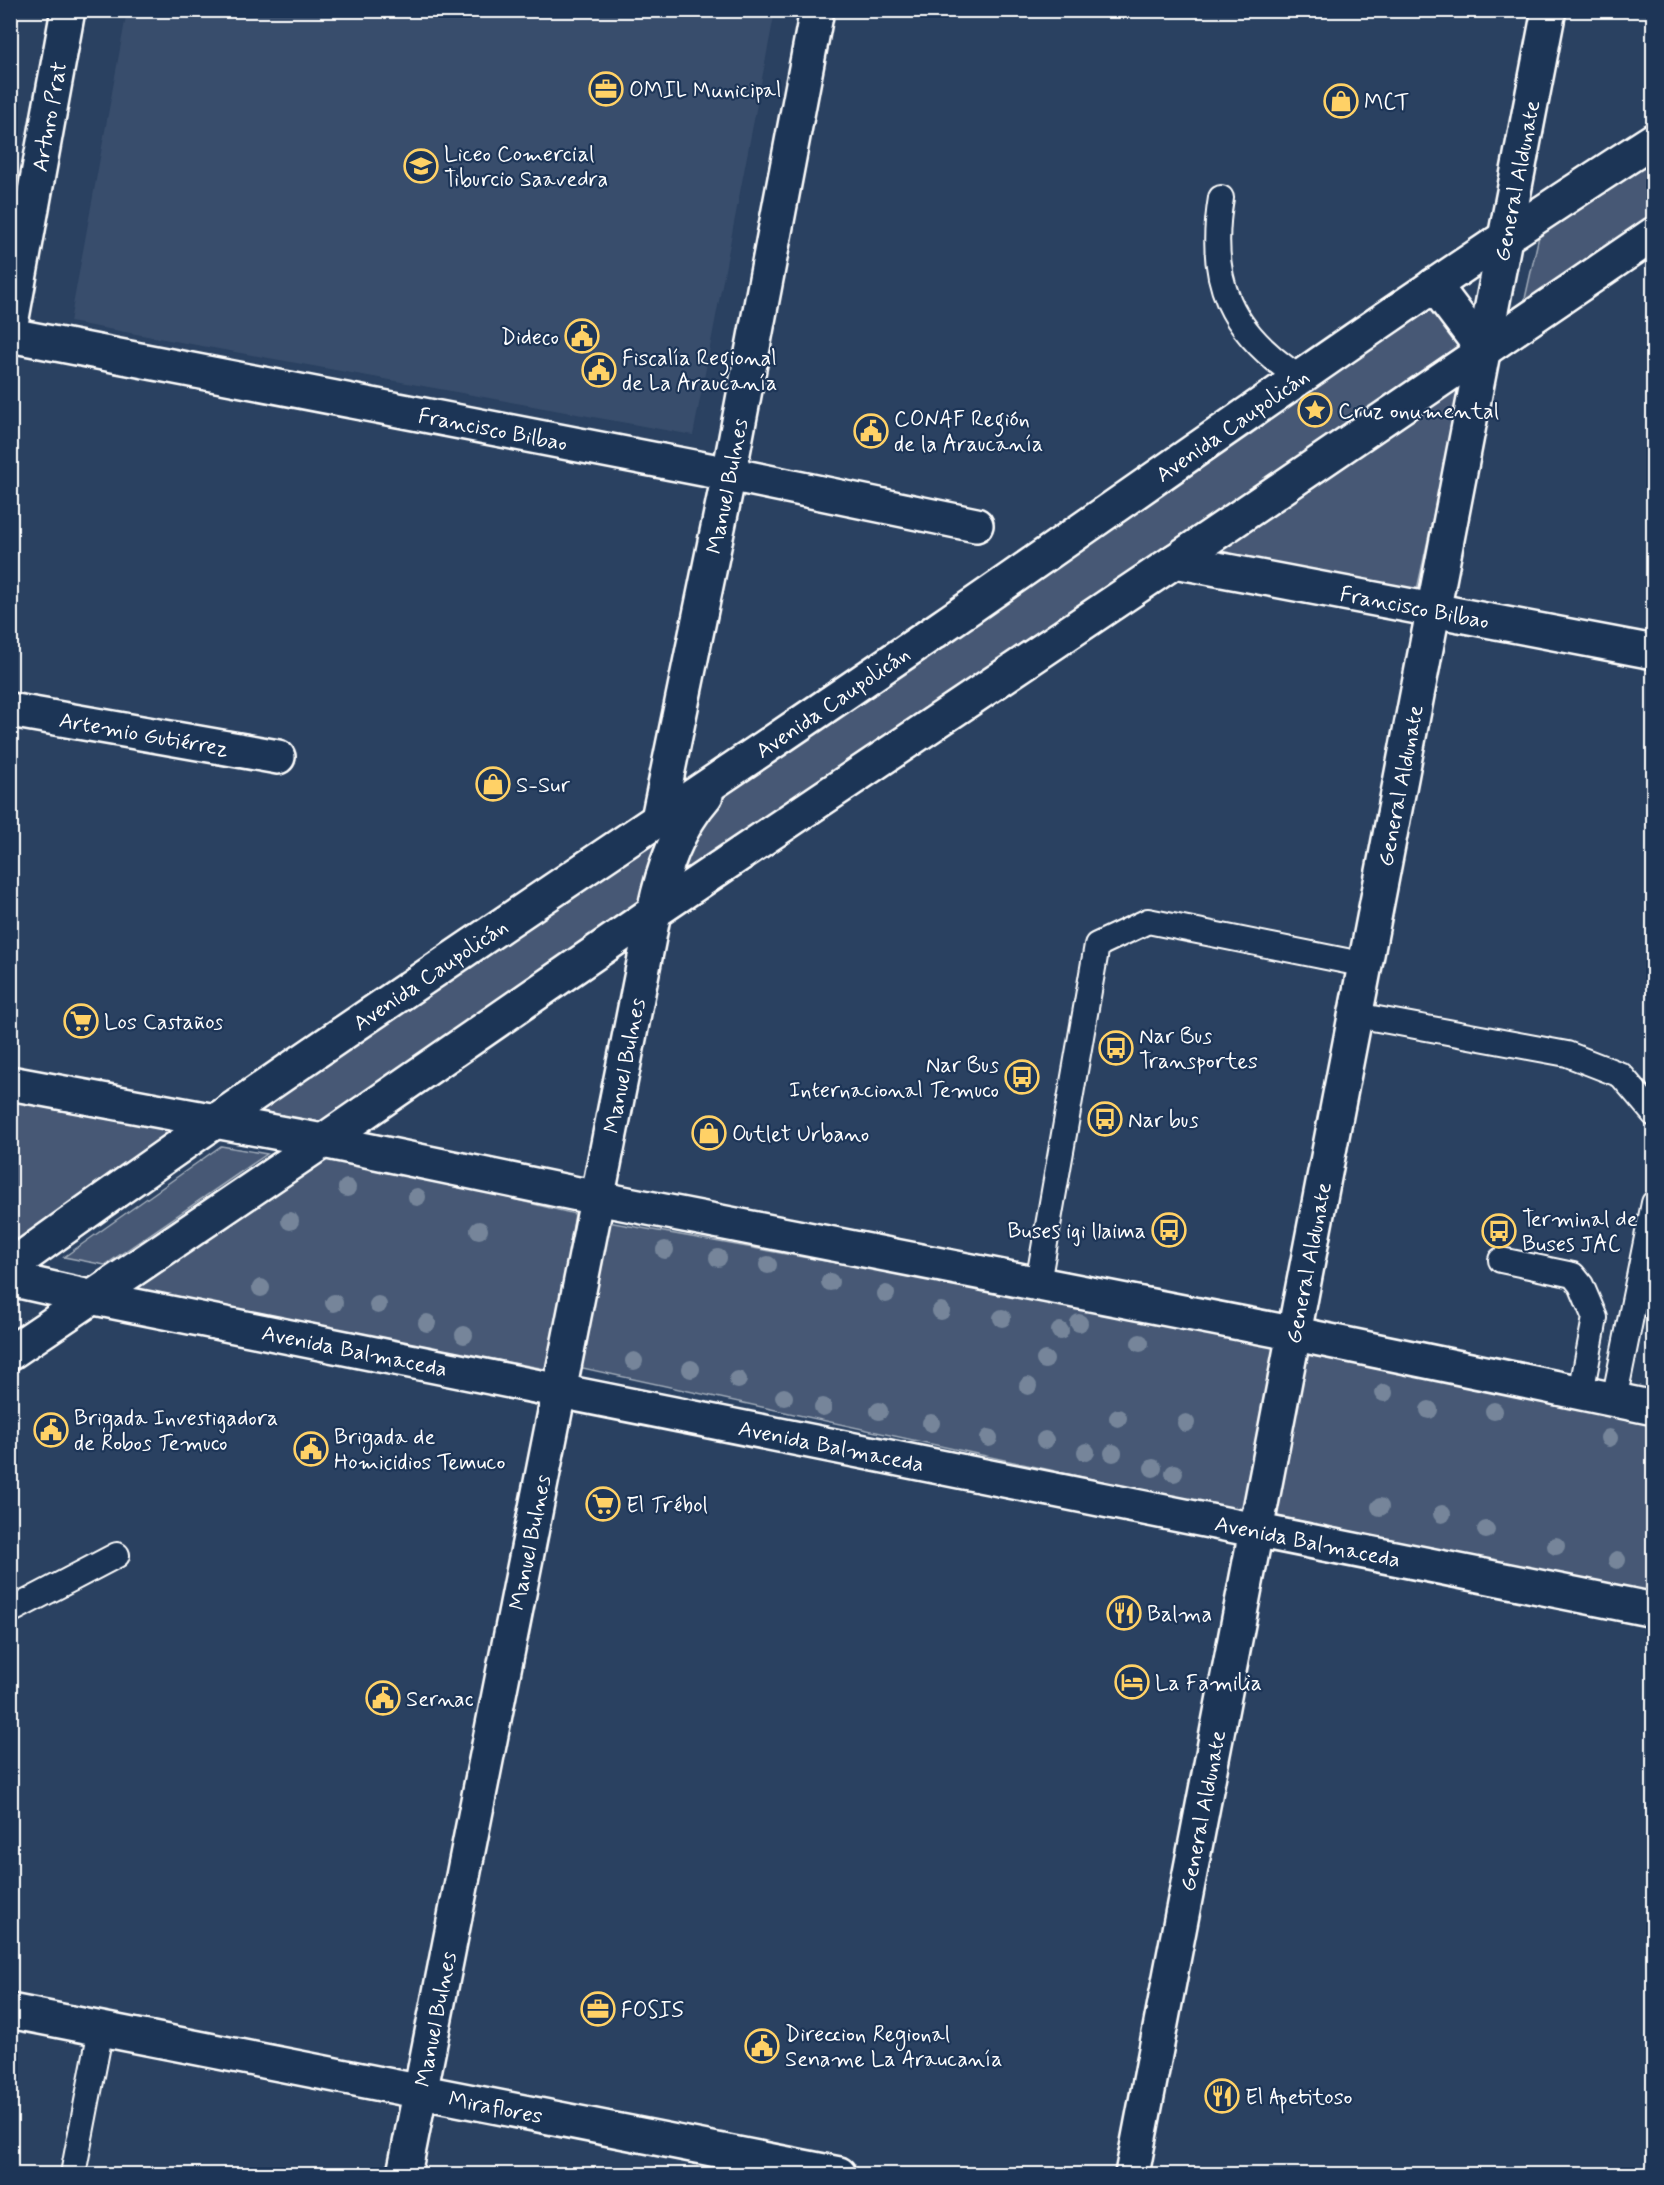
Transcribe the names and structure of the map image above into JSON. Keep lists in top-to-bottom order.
{
  "streets": {
    "main road": [
      "Arturo Prat",
      "General Aldunate",
      "Avenida Caupolicán",
      "Francisco Bilbao",
      "Manuel Bulnes",
      "Artemio Gutiérrez",
      "Avenida Balmaceda",
      "Miraflores"
    ]
  },
  "crossings": [
    ["General Aldunate", "Avenida Caupolicán"],
    ["General Aldunate", "Francisco Bilbao"],
    ["General Aldunate", "Avenida Balmaceda"],
    ["Avenida Caupolicán", "Manuel Bulnes"],
    ["Francisco Bilbao", "Manuel Bulnes"],
    ["Manuel Bulnes", "Avenida Balmaceda"],
    ["Manuel Bulnes", "Miraflores"]
  ],
  "places": {
    "office": ["OMIL Municipal", "FOSIS"],
    "shop": ["MCT", "S-Sur", "Outlet Urbano"],
    "school or university": ["Liceo Comercial Tiburcio Saavedra"],
    "public building": [
      "Dideco",
      "Fiscalía Regional de La Araucanía",
      "CONAF Región de la Araucanía",
      "Brigada Investigadora de Robos Temuco",
      "Brigada de Homicidios Temuco",
      "Sernac",
      "Direccion Regional Sename La Araucanía"
    ],
    "place": ["Cruz onumental"],
    "supermarket": ["Los Castaños", "El Trébol"],
    "bus stop": [
      "Nar Bus Transportes",
      "Nar Bus Internacional Temuco",
      "Nar bus",
      "Buses igi llaima",
      "Terminal de Buses JAC"
    ],
    "restaurant": ["Balma", "El Apetitoso"],
    "hotel": ["La Familia"]
  }
}
